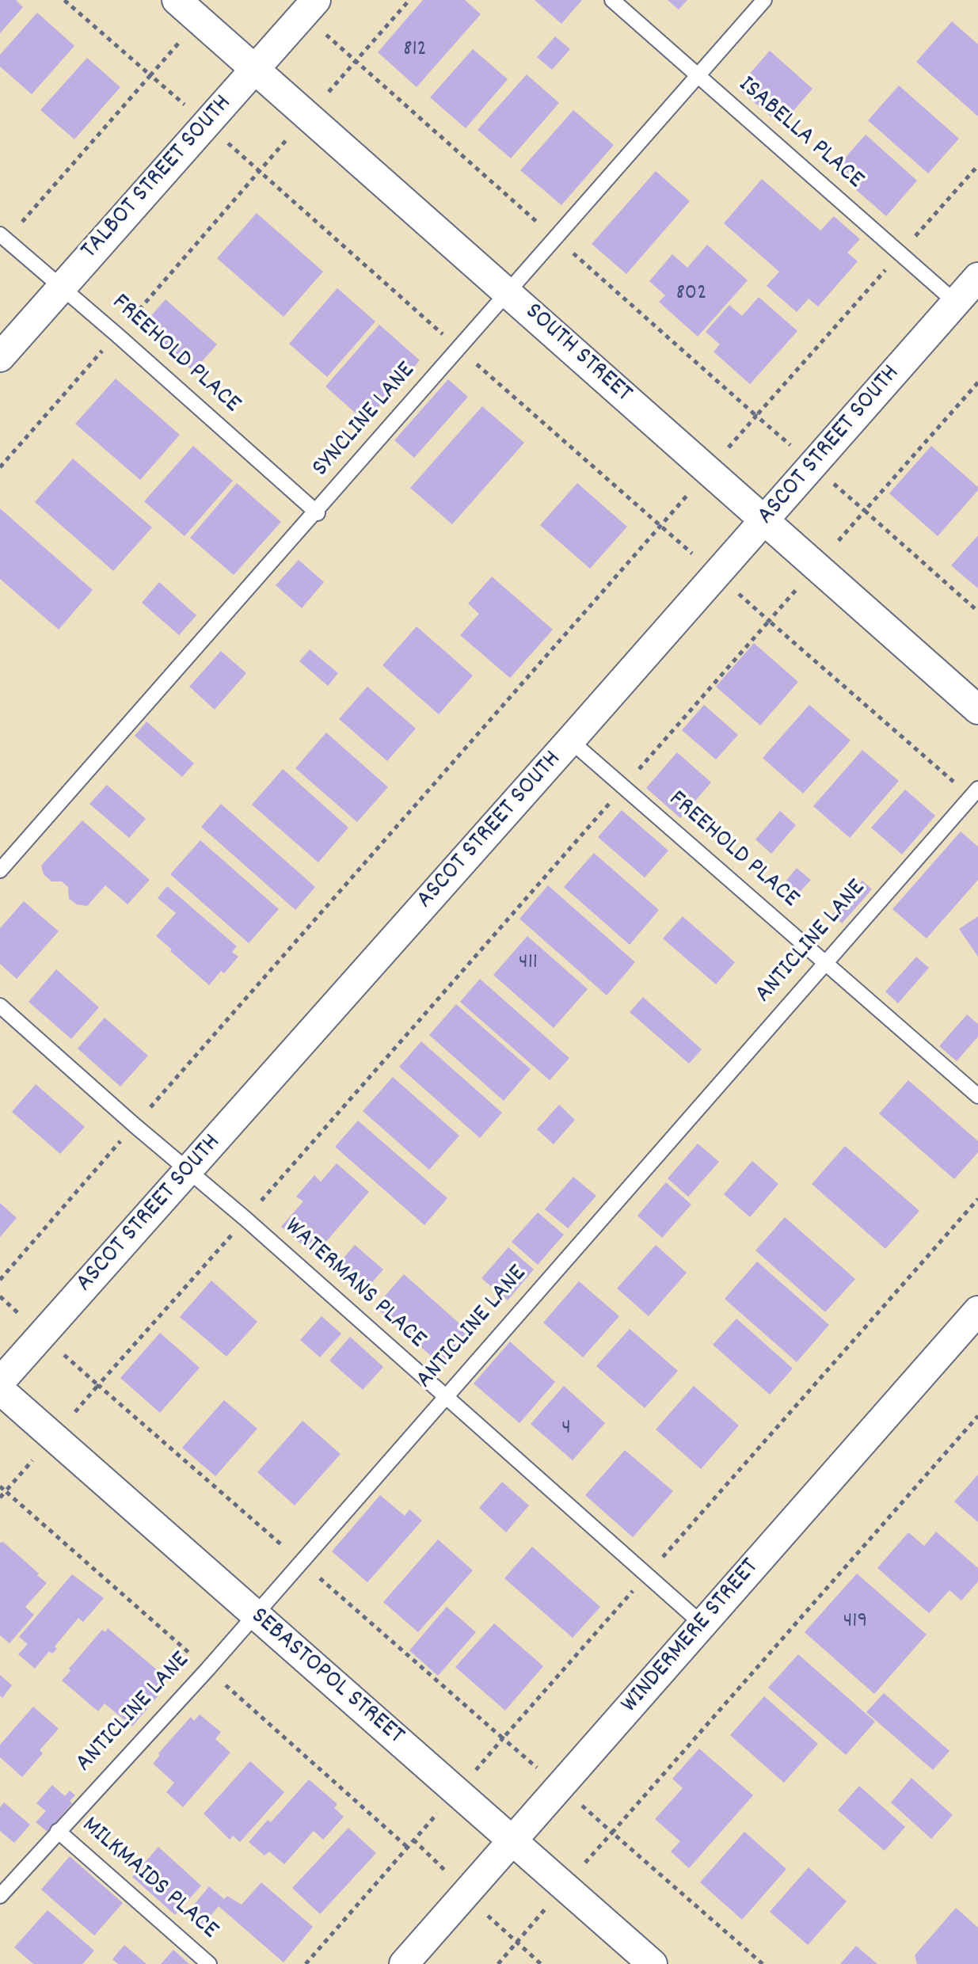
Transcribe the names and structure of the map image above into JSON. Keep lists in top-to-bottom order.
{
  "streets": {
    "street": [
      "TALBOT STREET SOUTH",
      "SOUTH STREET",
      "ASCOT STREET SOUTH",
      "WINDERMERE STREET",
      "SEBASTOPOL STREET"
    ],
    "lane": [
      "ISABELLA PLACE",
      "FREEHOLD PLACE",
      "SYNCLINE LANE",
      "ANTICLINE LANE",
      "WATERMANS PLACE",
      "MILKMAIDS PLACE"
    ]
  },
  "crossings": [
    ["ISABELLA PLACE", "SYNCLINE LANE"],
    ["ISABELLA PLACE", "ASCOT STREET SOUTH"],
    ["TALBOT STREET SOUTH", "SOUTH STREET"],
    ["TALBOT STREET SOUTH", "FREEHOLD PLACE"],
    ["SOUTH STREET", "SYNCLINE LANE"],
    ["SOUTH STREET", "ASCOT STREET SOUTH"],
    ["FREEHOLD PLACE", "SYNCLINE LANE"],
    ["FREEHOLD PLACE", "ASCOT STREET SOUTH"],
    ["FREEHOLD PLACE", "ANTICLINE LANE"],
    ["ASCOT STREET SOUTH", "WATERMANS PLACE"],
    ["ANTICLINE LANE", "WATERMANS PLACE"],
    ["ANTICLINE LANE", "SEBASTOPOL STREET"],
    ["ANTICLINE LANE", "MILKMAIDS PLACE"],
    ["WATERMANS PLACE", "WINDERMERE STREET"],
    ["WINDERMERE STREET", "SEBASTOPOL STREET"]
  ],
  "house_numbers": [
    "812",
    "802",
    "411",
    "4",
    "419"
  ]
}
